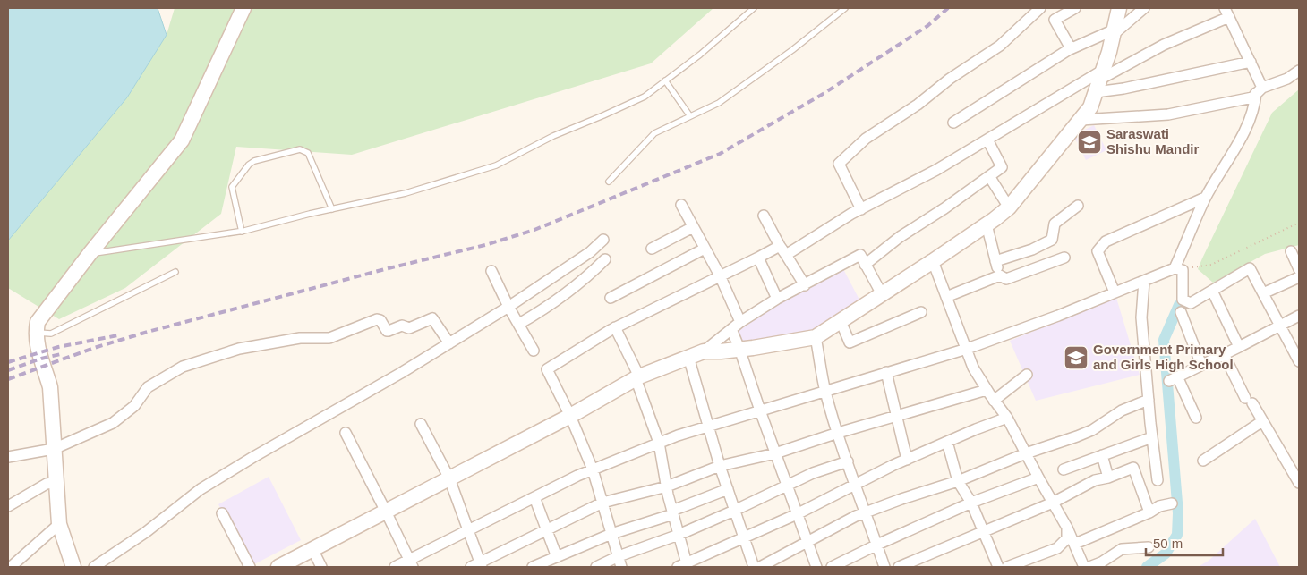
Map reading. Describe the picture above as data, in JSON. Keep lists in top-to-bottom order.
{
  "places": {
    "school or university": ["Saraswati Shishu Mandir", "Government Primary and Girls High School"]
  },
  "scale_bar": "50 m"
}
